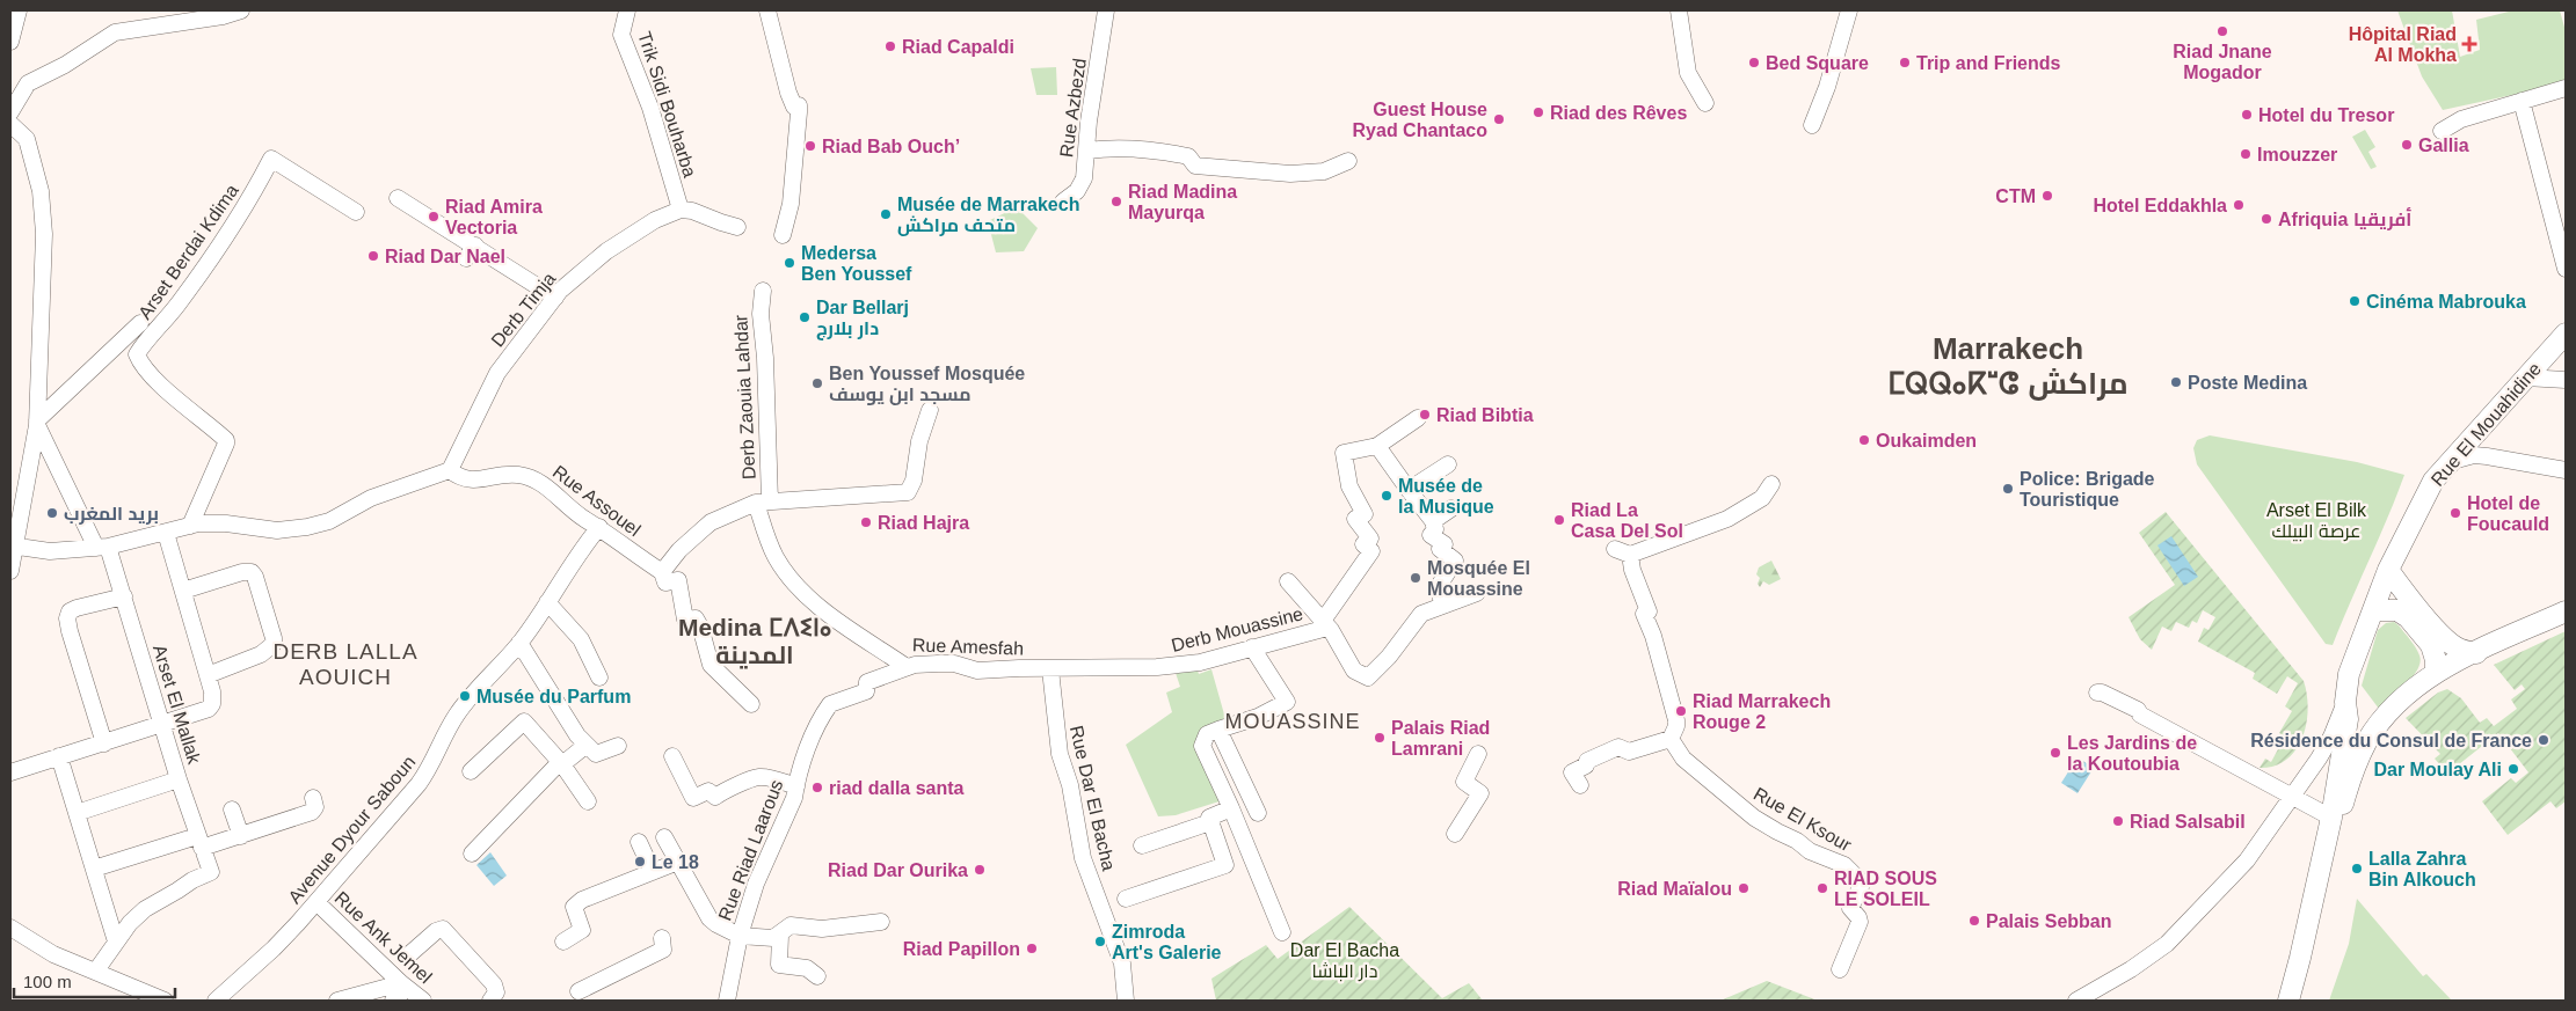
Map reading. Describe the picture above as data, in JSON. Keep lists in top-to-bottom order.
{
  "streets": {
    "main road": ["Rue El Mouahidine"],
    "street": [
      "Trik Sidi Bouharba",
      "Rue Azbezd",
      "Arset Berdai Kdima",
      "Derb Timja",
      "Derb Zaouia Lahdar",
      "Rue Assouel",
      "Derb Mouassine",
      "Rue Amesfah",
      "Arset El Mallak",
      "Rue Dar El Bacha",
      "Rue El Ksour",
      "Avenue Dyour Saboun",
      "Rue Riad Laarous",
      "Rue Ank Jemel"
    ]
  },
  "crossings": [
    ["Trik Sidi Bouharba", "Derb Timja"],
    ["Derb Timja", "Rue Assouel"],
    ["Derb Zaouia Lahdar", "Rue Amesfah"],
    ["Rue Assouel", "Avenue Dyour Saboun"],
    ["Derb Mouassine", "Rue Amesfah"],
    ["Derb Mouassine", "Rue Dar El Bacha"],
    ["Rue Amesfah", "Rue Dar El Bacha"],
    ["Rue Amesfah", "Rue Riad Laarous"],
    ["Avenue Dyour Saboun", "Rue Ank Jemel"]
  ],
  "districts": [
    "Marrakech ⵎⵕⵕⴰⴽⵯⵛ مراكش",
    "Medina ⵎⴷⵉⵏⴰ المدينة",
    "DERB LALLA AOUICH",
    "MOUASSINE"
  ],
  "parks": ["Arset El Bilk عرصة البيلك", "Dar El Bacha دار الباشا"],
  "places": {
    "other": [
      "Riad Jnane Mogador",
      "Riad Capaldi",
      "Bed Square",
      "Trip and Friends",
      "Riad des Rêves",
      "Hotel du Tresor",
      "Guest House Ryad Chantaco",
      "Gallia",
      "Riad Bab Ouch’",
      "Imouzzer",
      "CTM",
      "Riad Madina Mayurqa",
      "Hotel Eddakhla",
      "Musée de Marrakech متحف مراكش",
      "Riad Amira Vectoria",
      "Afriquia أفريقيا",
      "Riad Dar Nael",
      "Medersa Ben Youssef",
      "Cinéma Mabrouka",
      "Dar Bellarj دار بلارج",
      "Poste Medina",
      "Ben Youssef Mosquée مسجد ابن يوسف",
      "Riad Bibtia",
      "Oukaimden",
      "Police: Brigade Touristique",
      "Musée de la Musique",
      "بريد المغرب",
      "Hotel de Foucauld",
      "Riad La Casa Del Sol",
      "Riad Hajra",
      "Mosquée El Mouassine",
      "Musée du Parfum",
      "Riad Marrakech Rouge 2",
      "Palais Riad Lamrani",
      "Résidence du Consul de France",
      "Les Jardins de la Koutoubia",
      "Dar Moulay Ali",
      "riad dalla santa",
      "Riad Salsabil",
      "Le 18",
      "Lalla Zahra Bin Alkouch",
      "Riad Dar Ourika",
      "Riad Maïalou",
      "RIAD SOUS LE SOLEIL",
      "Palais Sebban",
      "Zimroda Art's Galerie",
      "Riad Papillon"
    ],
    "health": ["Hôpital Riad Al Mokha"]
  },
  "scale_bar": "100 m"
}
